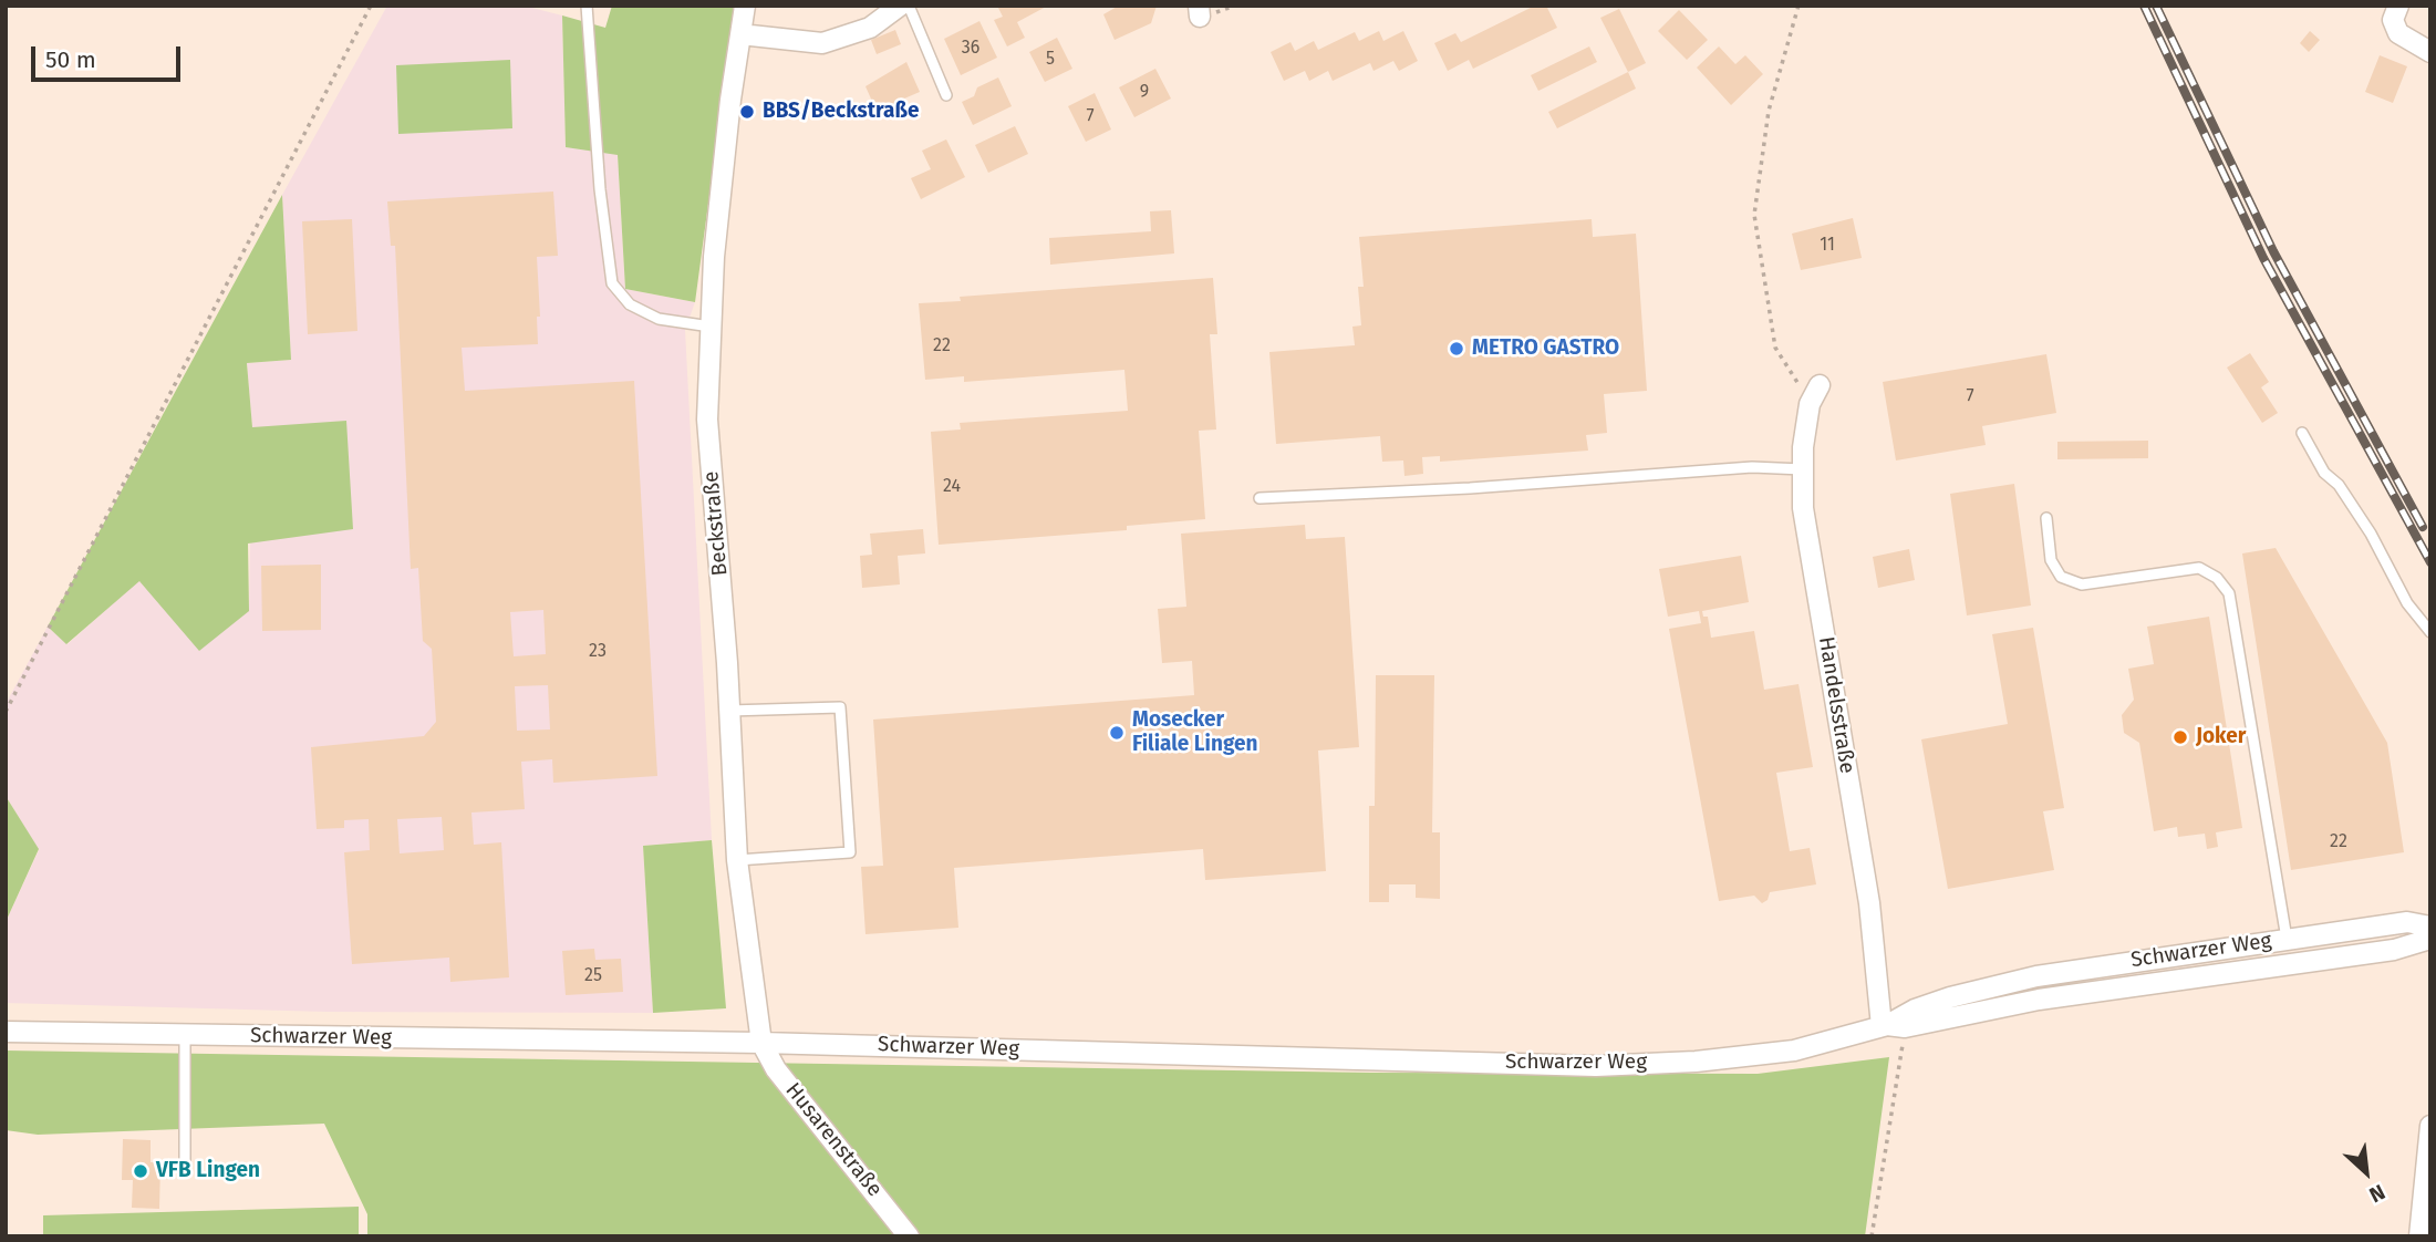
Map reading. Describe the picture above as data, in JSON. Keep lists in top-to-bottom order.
{
  "streets": {
    "street": [
      "Beckstraße",
      "Handelsstraße",
      "Schwarzer Weg",
      "Husarenstraße"
    ]
  },
  "crossings": [
    ["Beckstraße", "Schwarzer Weg"],
    ["Beckstraße", "Husarenstraße"],
    ["Handelsstraße", "Schwarzer Weg"],
    ["Schwarzer Weg", "Husarenstraße"]
  ],
  "places": [
    "BBS/Beckstraße",
    "METRO GASTRO",
    "Mosecker Filiale Lingen",
    "Joker",
    "VFB Lingen"
  ],
  "house_numbers": [
    "36",
    "5",
    "9",
    "7",
    "11",
    "22",
    "7",
    "24",
    "23",
    "22",
    "25"
  ],
  "scale_bar": "50 m",
  "north": "bottom right"
}
